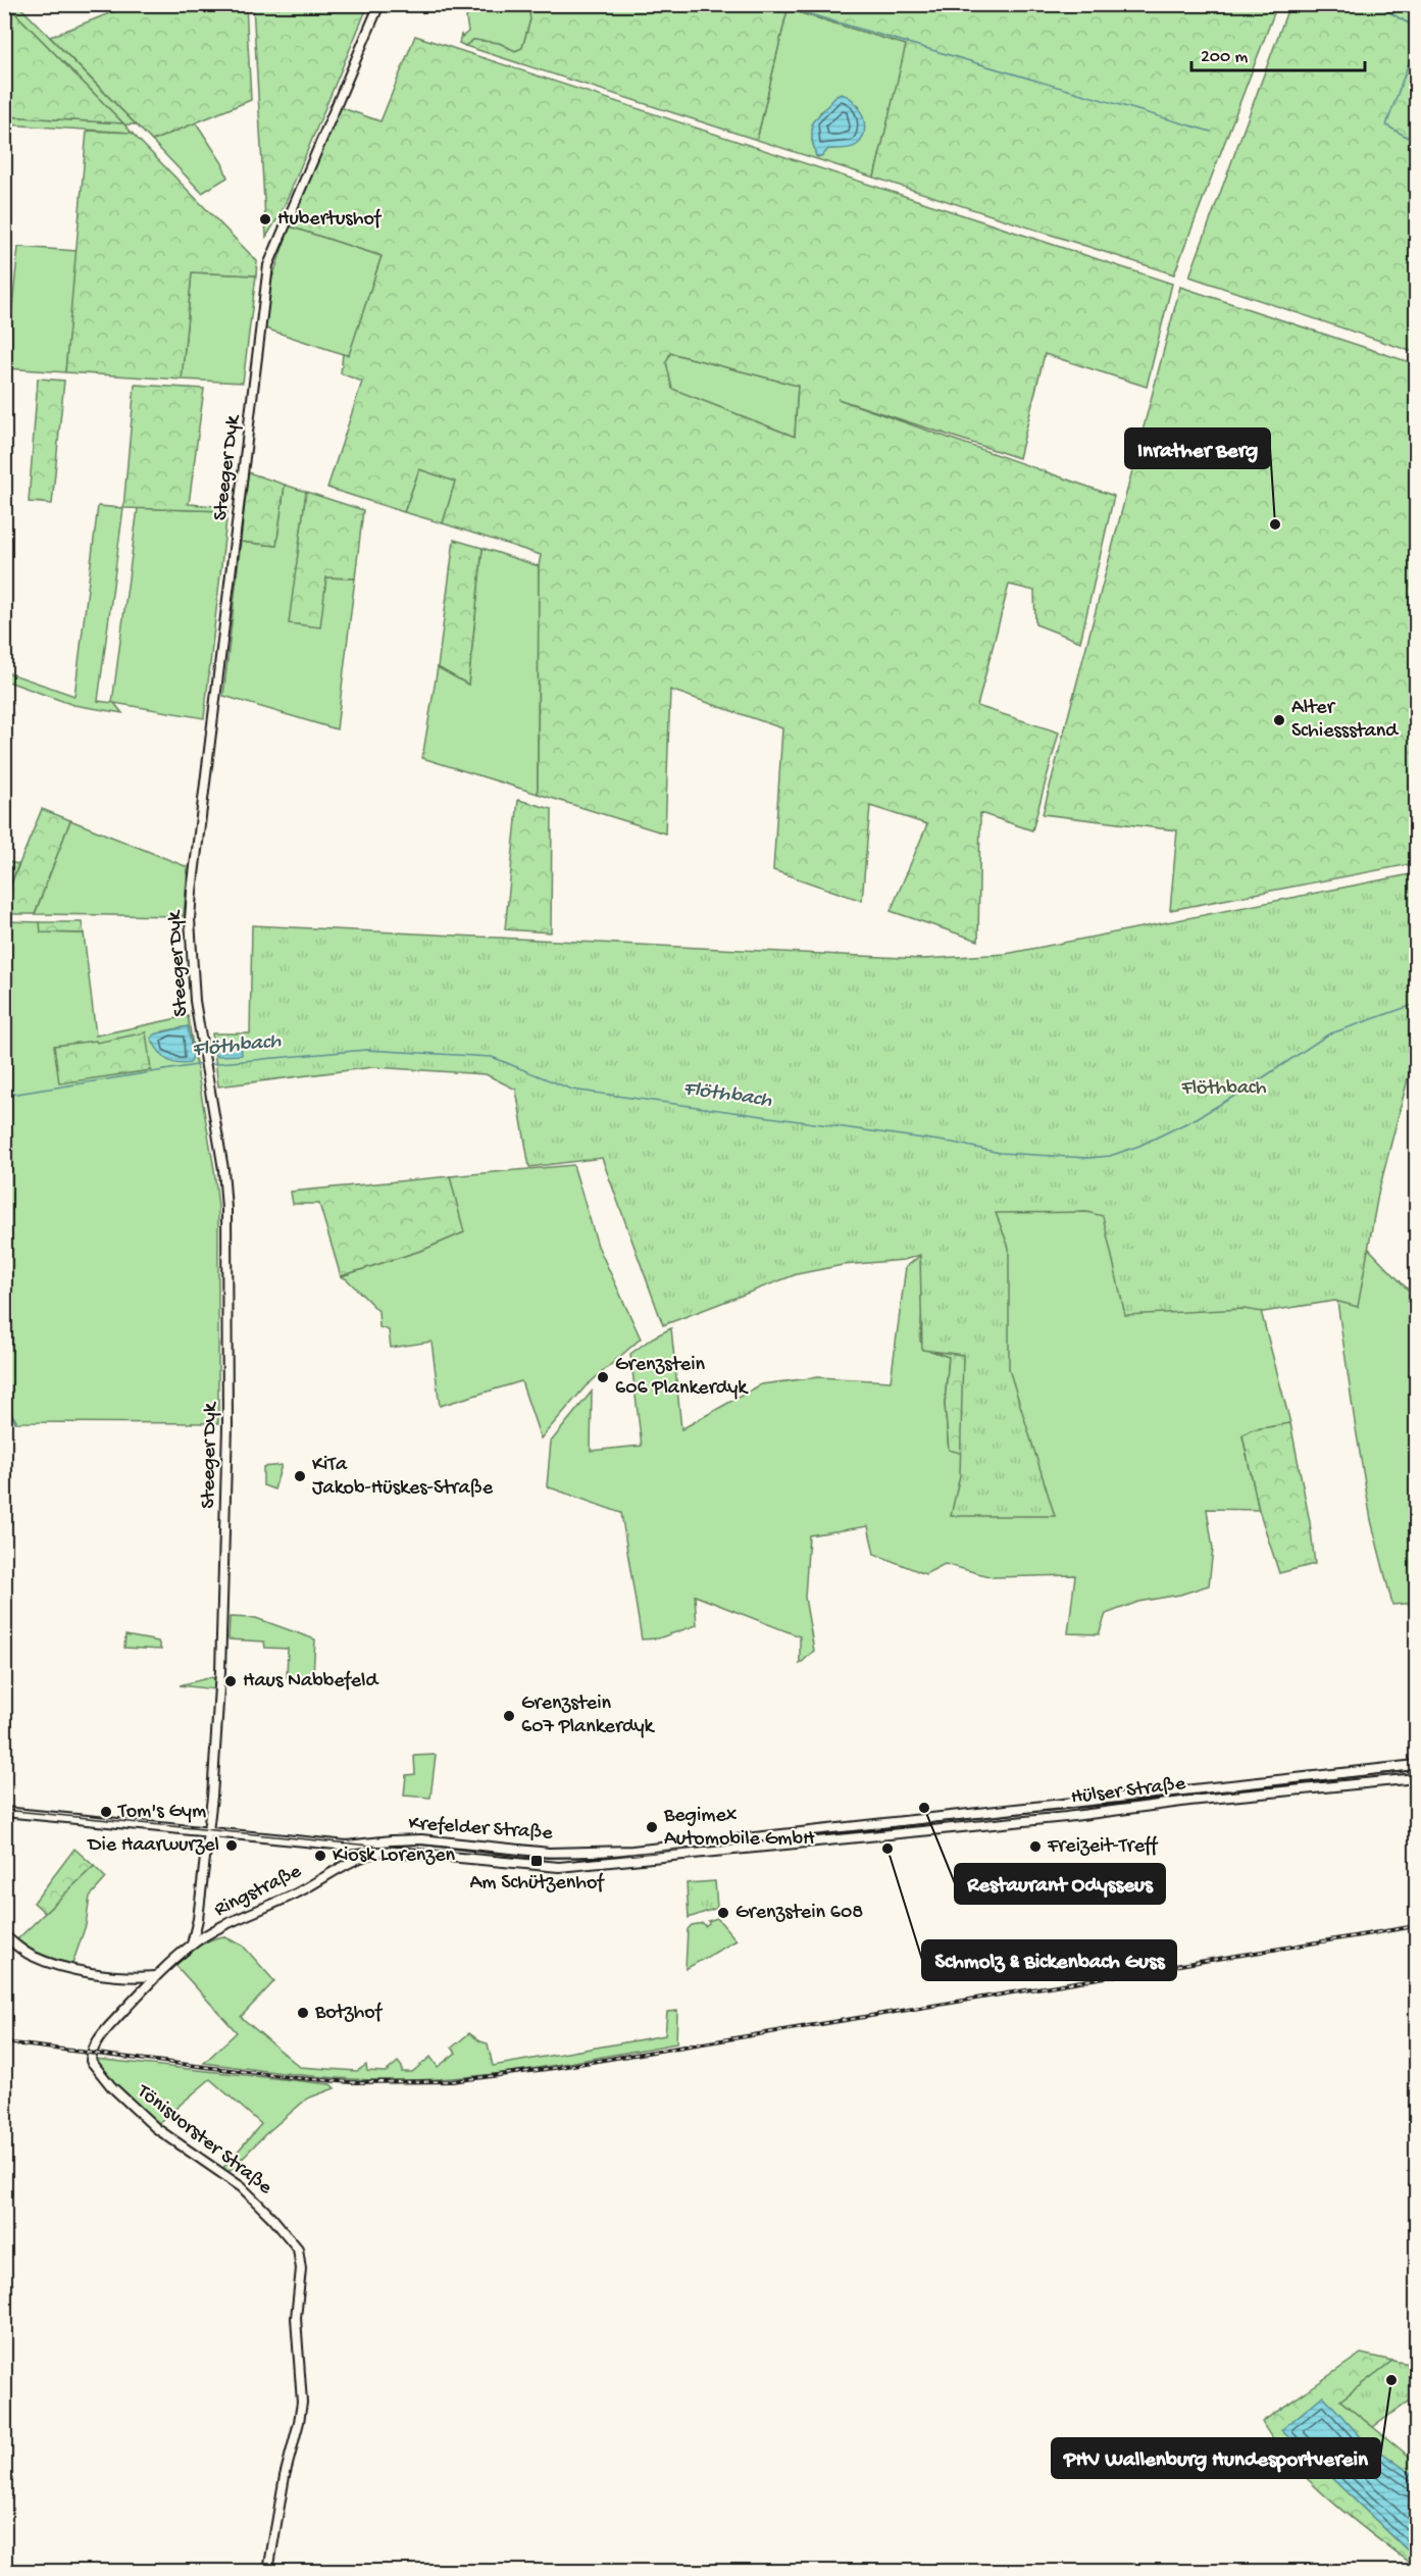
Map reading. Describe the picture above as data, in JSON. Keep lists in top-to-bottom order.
{
  "streets": {
    "street": [
      "Steeger Dyk",
      "Hülser Straße",
      "Krefelder Straße",
      "Ringstraße",
      "Tönisvorster Straße"
    ]
  },
  "crossings": [
    ["Steeger Dyk", "Krefelder Straße"],
    ["Steeger Dyk", "Ringstraße"],
    ["Hülser Straße", "Krefelder Straße"],
    ["Krefelder Straße", "Ringstraße"],
    ["Ringstraße", "Tönisvorster Straße"]
  ],
  "water": ["Flöthbach"],
  "parks": ["Flöthbach"],
  "places": {
    "other": [
      "Hubertushof",
      "Inrather Berg",
      "Alter Schiessstand",
      "Grenzstein 606 Plankerdyk",
      "KiTa Jakob-Hüskes-Straße",
      "Haus Nabbefeld",
      "Grenzstein 607 Plankerdyk",
      "Restaurant Odysseus",
      "Tom's Gym",
      "Begimex Automobile GmbH",
      "Die Haarwurzel",
      "Freizeit-Treff",
      "Schmolz & Bickenbach Guss",
      "Kiosk Lorenzen",
      "Grenzstein 608",
      "Botzhof",
      "PHV Wallenburg Hundesportverein"
    ],
    "transit": ["Am Schützenhof"]
  },
  "scale_bar": "200 m"
}
